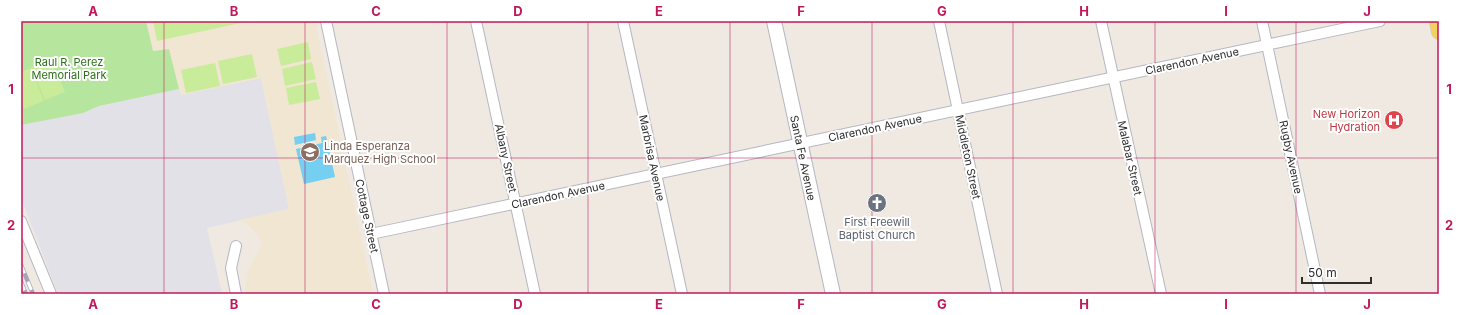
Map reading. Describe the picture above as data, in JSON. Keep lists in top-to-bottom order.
{
  "streets": {
    "main road": ["Santa Fe Avenue"],
    "street": [
      "Clarendon Avenue",
      "Middleton Street",
      "Rugby Avenue",
      "Albany Street",
      "Marbrisa Avenue",
      "Malabar Street",
      "Cottage Street"
    ]
  },
  "crossings": [
    ["Clarendon Avenue", "Middleton Street"],
    ["Clarendon Avenue", "Rugby Avenue"],
    ["Clarendon Avenue", "Albany Street"],
    ["Clarendon Avenue", "Marbrisa Avenue"],
    ["Clarendon Avenue", "Santa Fe Avenue"],
    ["Clarendon Avenue", "Malabar Street"],
    ["Clarendon Avenue", "Cottage Street"]
  ],
  "parks": ["Raul R. Perez Memorial Park"],
  "places": {
    "hospital": ["New Horizon Hydration"],
    "school or university": ["Linda Esperanza Marquez High School"],
    "church": ["First Freewill Baptist Church"]
  },
  "scale_bar": "50 m",
  "grid": {
    "columns": [
      "A",
      "B",
      "C",
      "D",
      "E",
      "F",
      "G",
      "H",
      "I",
      "J"
    ],
    "rows": ["1", "2"]
  }
}
